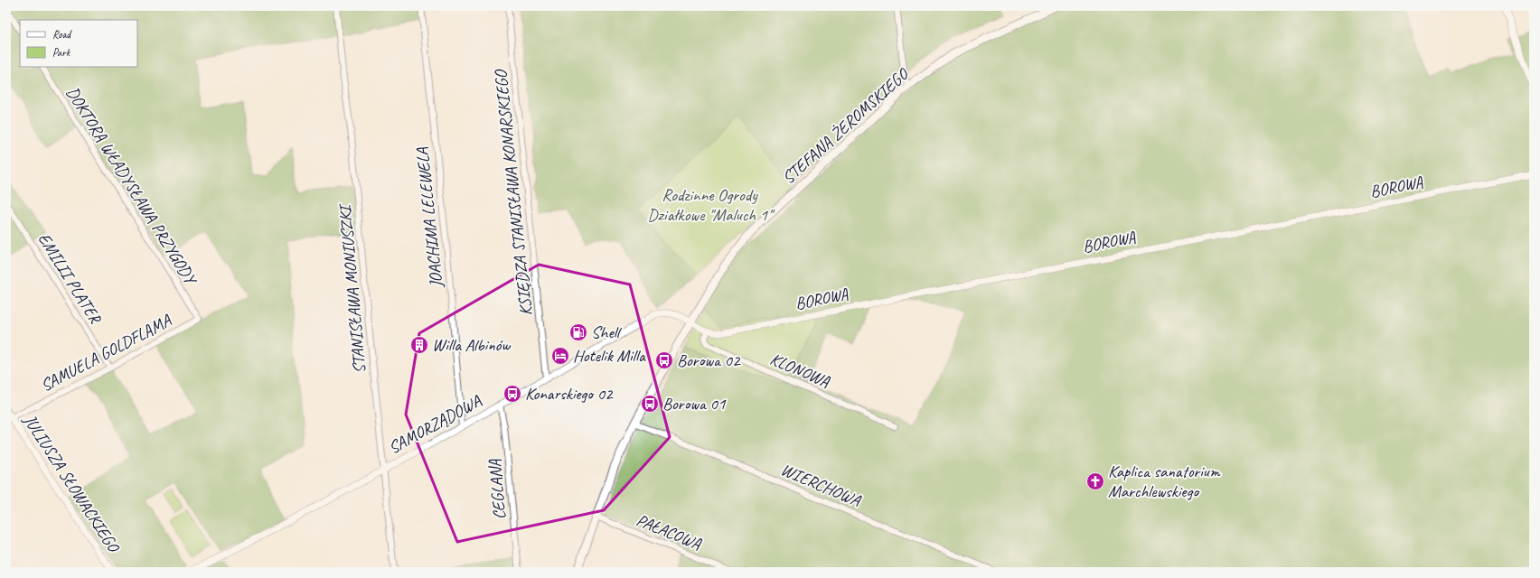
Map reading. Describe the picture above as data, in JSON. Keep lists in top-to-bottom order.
{
  "streets": {
    "main road": ["STEFANA ŻEROMSKIEGO"],
    "street": [
      "DOKTORA WŁADYSŁAWA PRZYGODY",
      "BOROWA",
      "KSIĘDZA STANISŁAWA KONARSKIEGO",
      "JOACHIMA LELEWELA",
      "EMILII PLATER",
      "STANISŁAWA MONIUSZKI",
      "SAMUELA GOLDFLAMA",
      "KLONOWA",
      "SAMORZĄDOWA",
      "JULIUSZA SŁOWACKIEGO",
      "WIERCHOWA",
      "CEGLANA",
      "PAŁACOWA"
    ]
  },
  "crossings": [
    ["STEFANA ŻEROMSKIEGO", "BOROWA"],
    ["STEFANA ŻEROMSKIEGO", "SAMORZĄDOWA"],
    ["STEFANA ŻEROMSKIEGO", "WIERCHOWA"],
    ["STEFANA ŻEROMSKIEGO", "PAŁACOWA"],
    ["DOKTORA WŁADYSŁAWA PRZYGODY", "SAMUELA GOLDFLAMA"],
    ["BOROWA", "KLONOWA"],
    ["BOROWA", "SAMORZĄDOWA"],
    ["KSIĘDZA STANISŁAWA KONARSKIEGO", "SAMORZĄDOWA"],
    ["JOACHIMA LELEWELA", "SAMORZĄDOWA"],
    ["EMILII PLATER", "SAMUELA GOLDFLAMA"],
    ["STANISŁAWA MONIUSZKI", "SAMORZĄDOWA"],
    ["SAMUELA GOLDFLAMA", "JULIUSZA SŁOWACKIEGO"],
    ["SAMORZĄDOWA", "CEGLANA"]
  ],
  "parks": ["Rodzinne Ogrody Działkowe \"Maluch 1\""],
  "places": {
    "fuel station": ["Shell"],
    "building": ["Willa Albinów"],
    "hotel": ["Hotelik Milla"],
    "bus stop": ["Borowa 02", "Konarskiego 02", "Borowa 01"],
    "church": ["Kaplica sanatorium Marchlewskiego"]
  },
  "legend": ["Road", "Park"]
}
